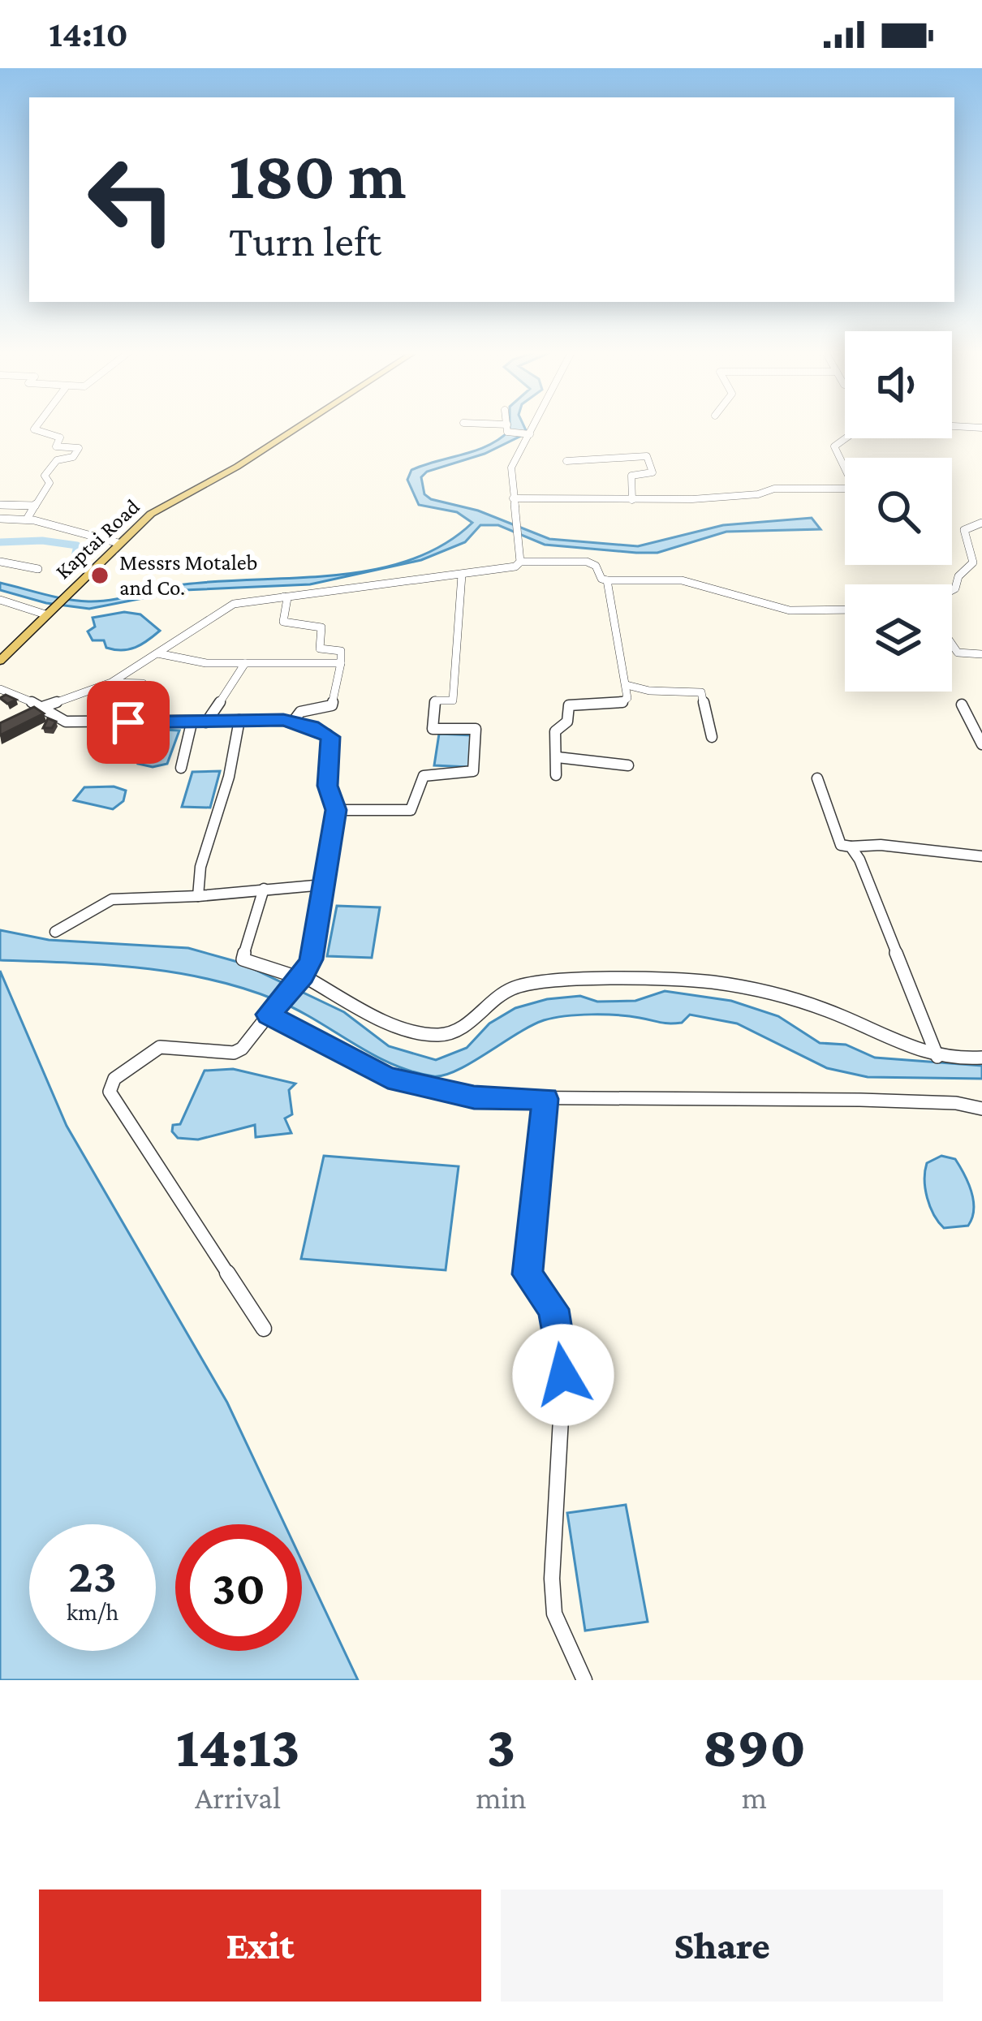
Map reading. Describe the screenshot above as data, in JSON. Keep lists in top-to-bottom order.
{
  "streets": {
    "main road": ["Kaptai Road"]
  },
  "places": ["Messrs Motaleb and Co."],
  "page": {
    "status": "14:10",
    "turn": ["180 m", "Turn left"],
    "speed": "23 km/h",
    "limit": "30",
    "eta": [
      "14:13",
      "Arrival",
      "3",
      "min",
      "890",
      "m"
    ],
    "buttons": ["Exit", "Share"]
  }
}
